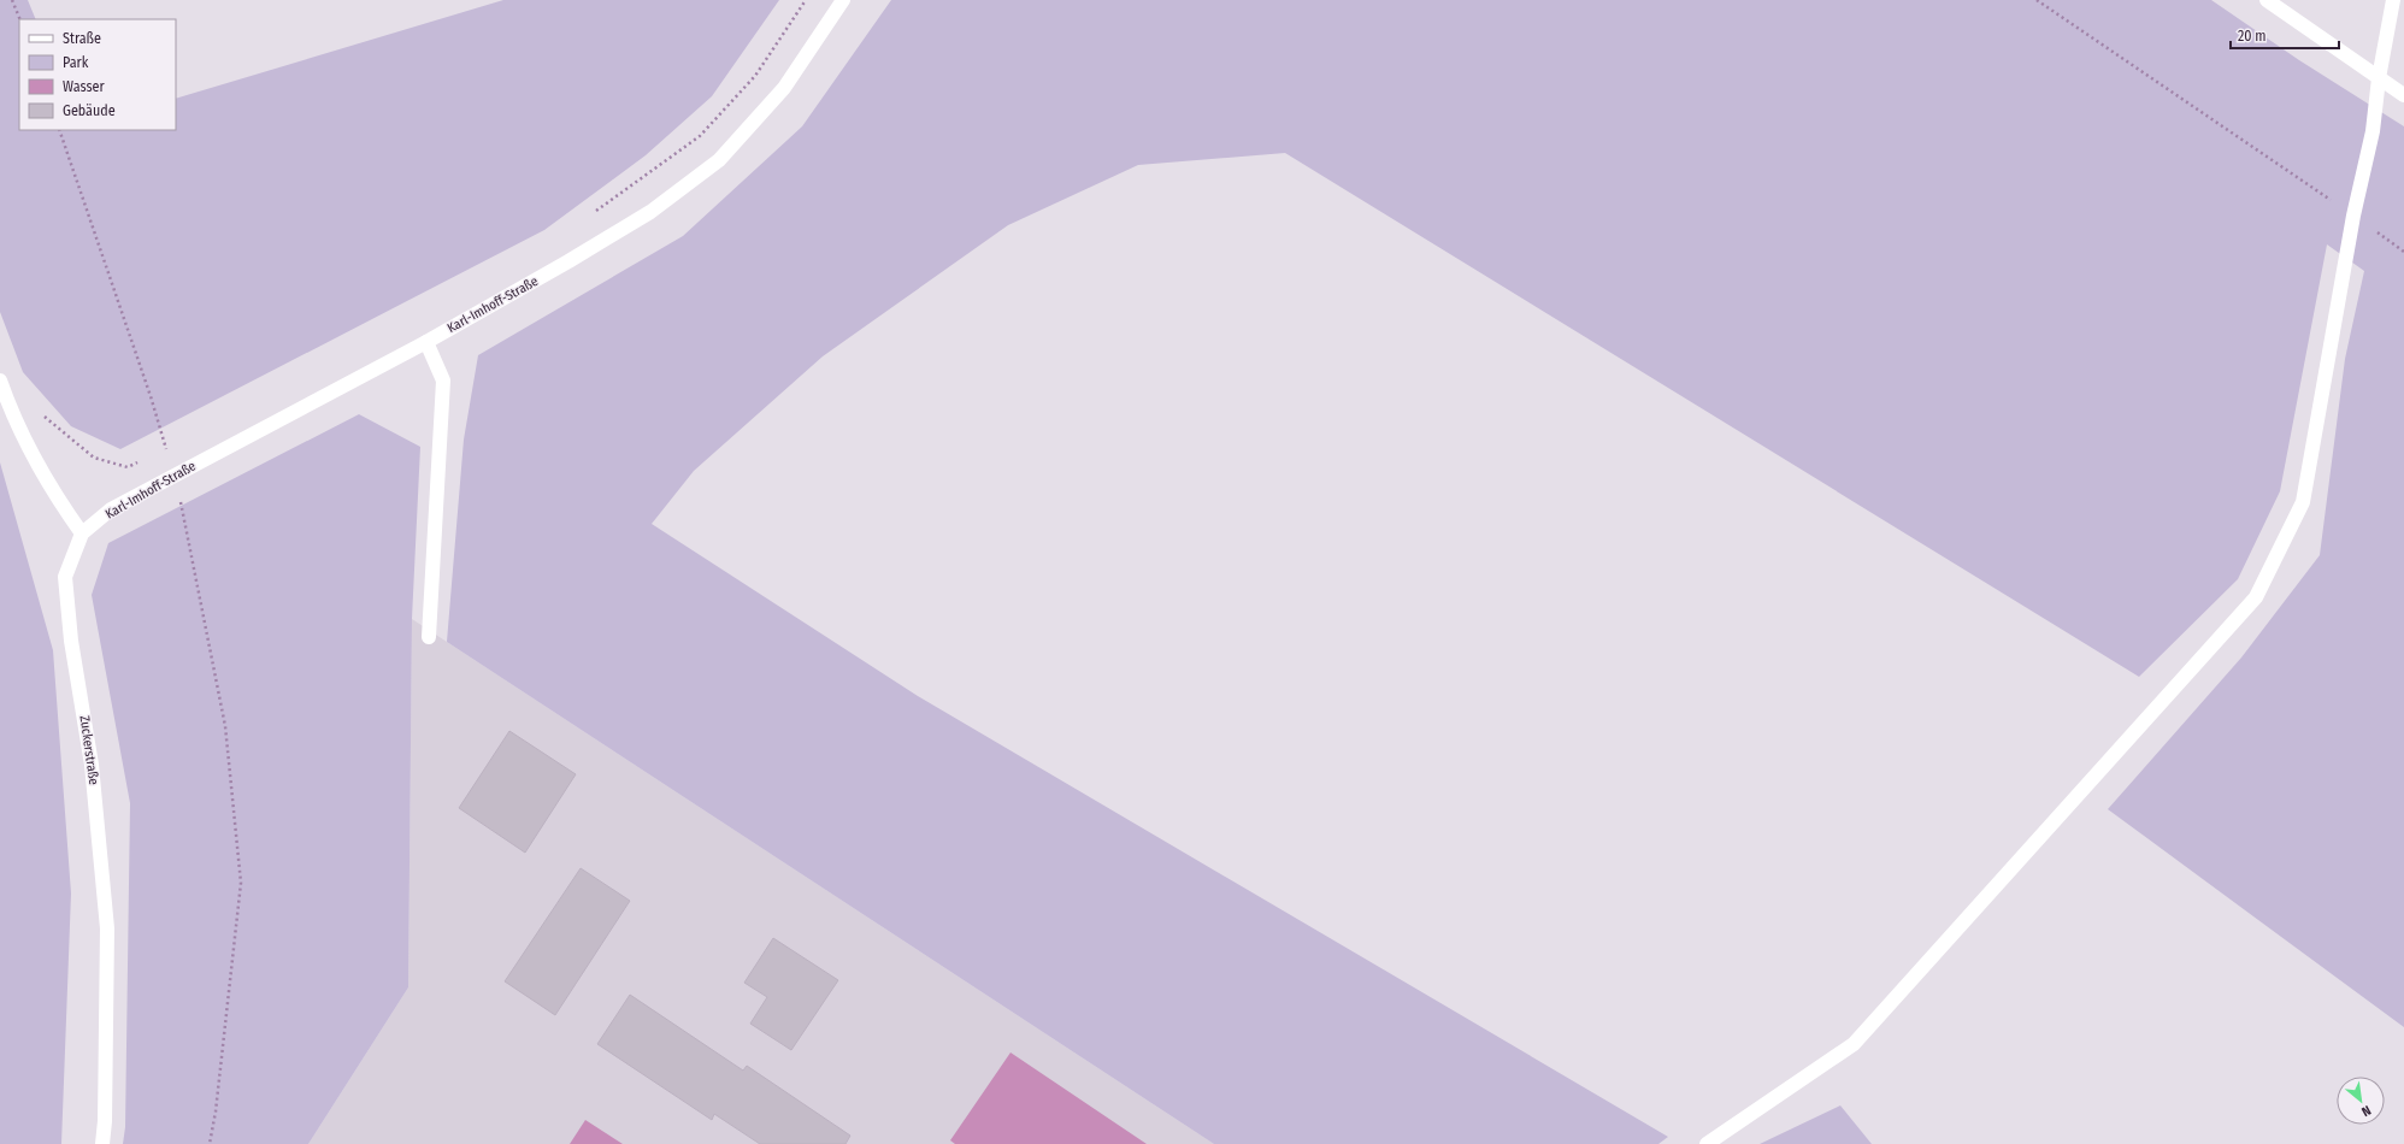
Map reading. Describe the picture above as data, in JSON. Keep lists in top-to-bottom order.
{
  "streets": {
    "street": ["Karl-Imhoff-Straße", "Zuckerstraße"]
  },
  "crossings": [
    ["Karl-Imhoff-Straße", "Zuckerstraße"]
  ],
  "legend": [
    "Straße",
    "Park",
    "Wasser",
    "Gebäude"
  ],
  "scale_bar": "20 m",
  "north": "bottom right"
}
